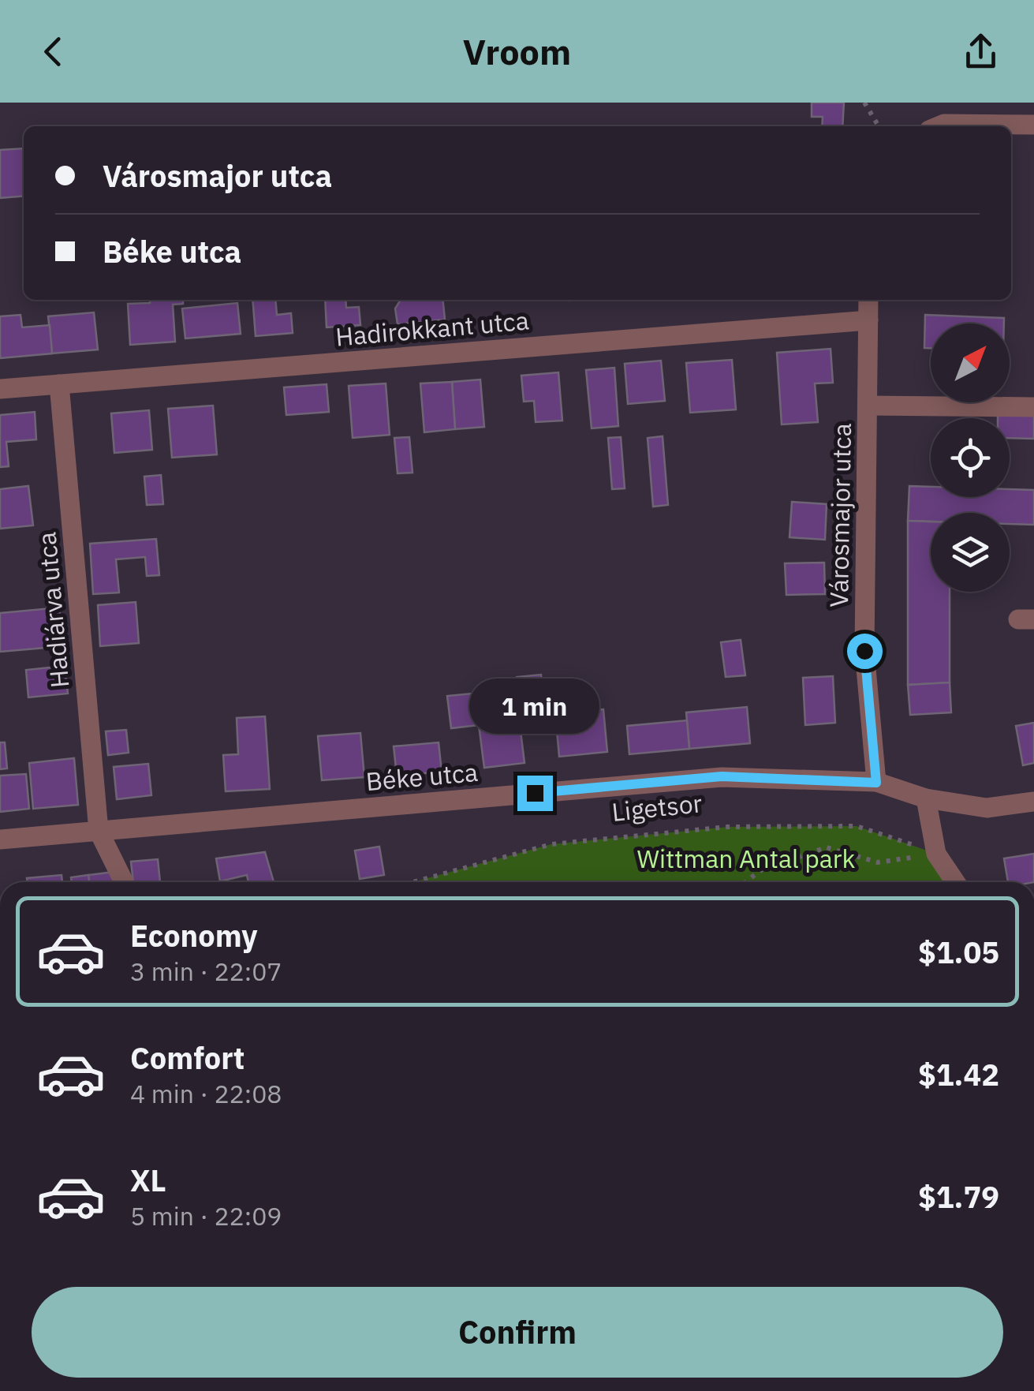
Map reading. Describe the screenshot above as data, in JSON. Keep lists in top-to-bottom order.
{
  "streets": {
    "street": [
      "Hadirokkant utca",
      "Városmajor utca",
      "Hadiárva utca",
      "Béke utca"
    ],
    "path": ["Ligetsor"]
  },
  "crossings": [
    ["Hadirokkant utca", "Városmajor utca"],
    ["Hadirokkant utca", "Hadiárva utca"],
    ["Városmajor utca", "Béke utca"],
    ["Hadiárva utca", "Béke utca"]
  ],
  "parks": ["Wittman Antal park"],
  "north": "top right",
  "page": {
    "header": "Vroom",
    "banner": ["Városmajor utca", "Béke utca"],
    "bubble": "1 min",
    "list": [
      {
        "name": "Economy",
        "note": "3 min · 22:07",
        "value": "$1.05"
      },
      {
        "name": "Comfort",
        "note": "4 min · 22:08",
        "value": "$1.42"
      },
      {
        "name": "XL",
        "note": "5 min · 22:09",
        "value": "$1.79"
      }
    ],
    "buttons": "Confirm"
  }
}
